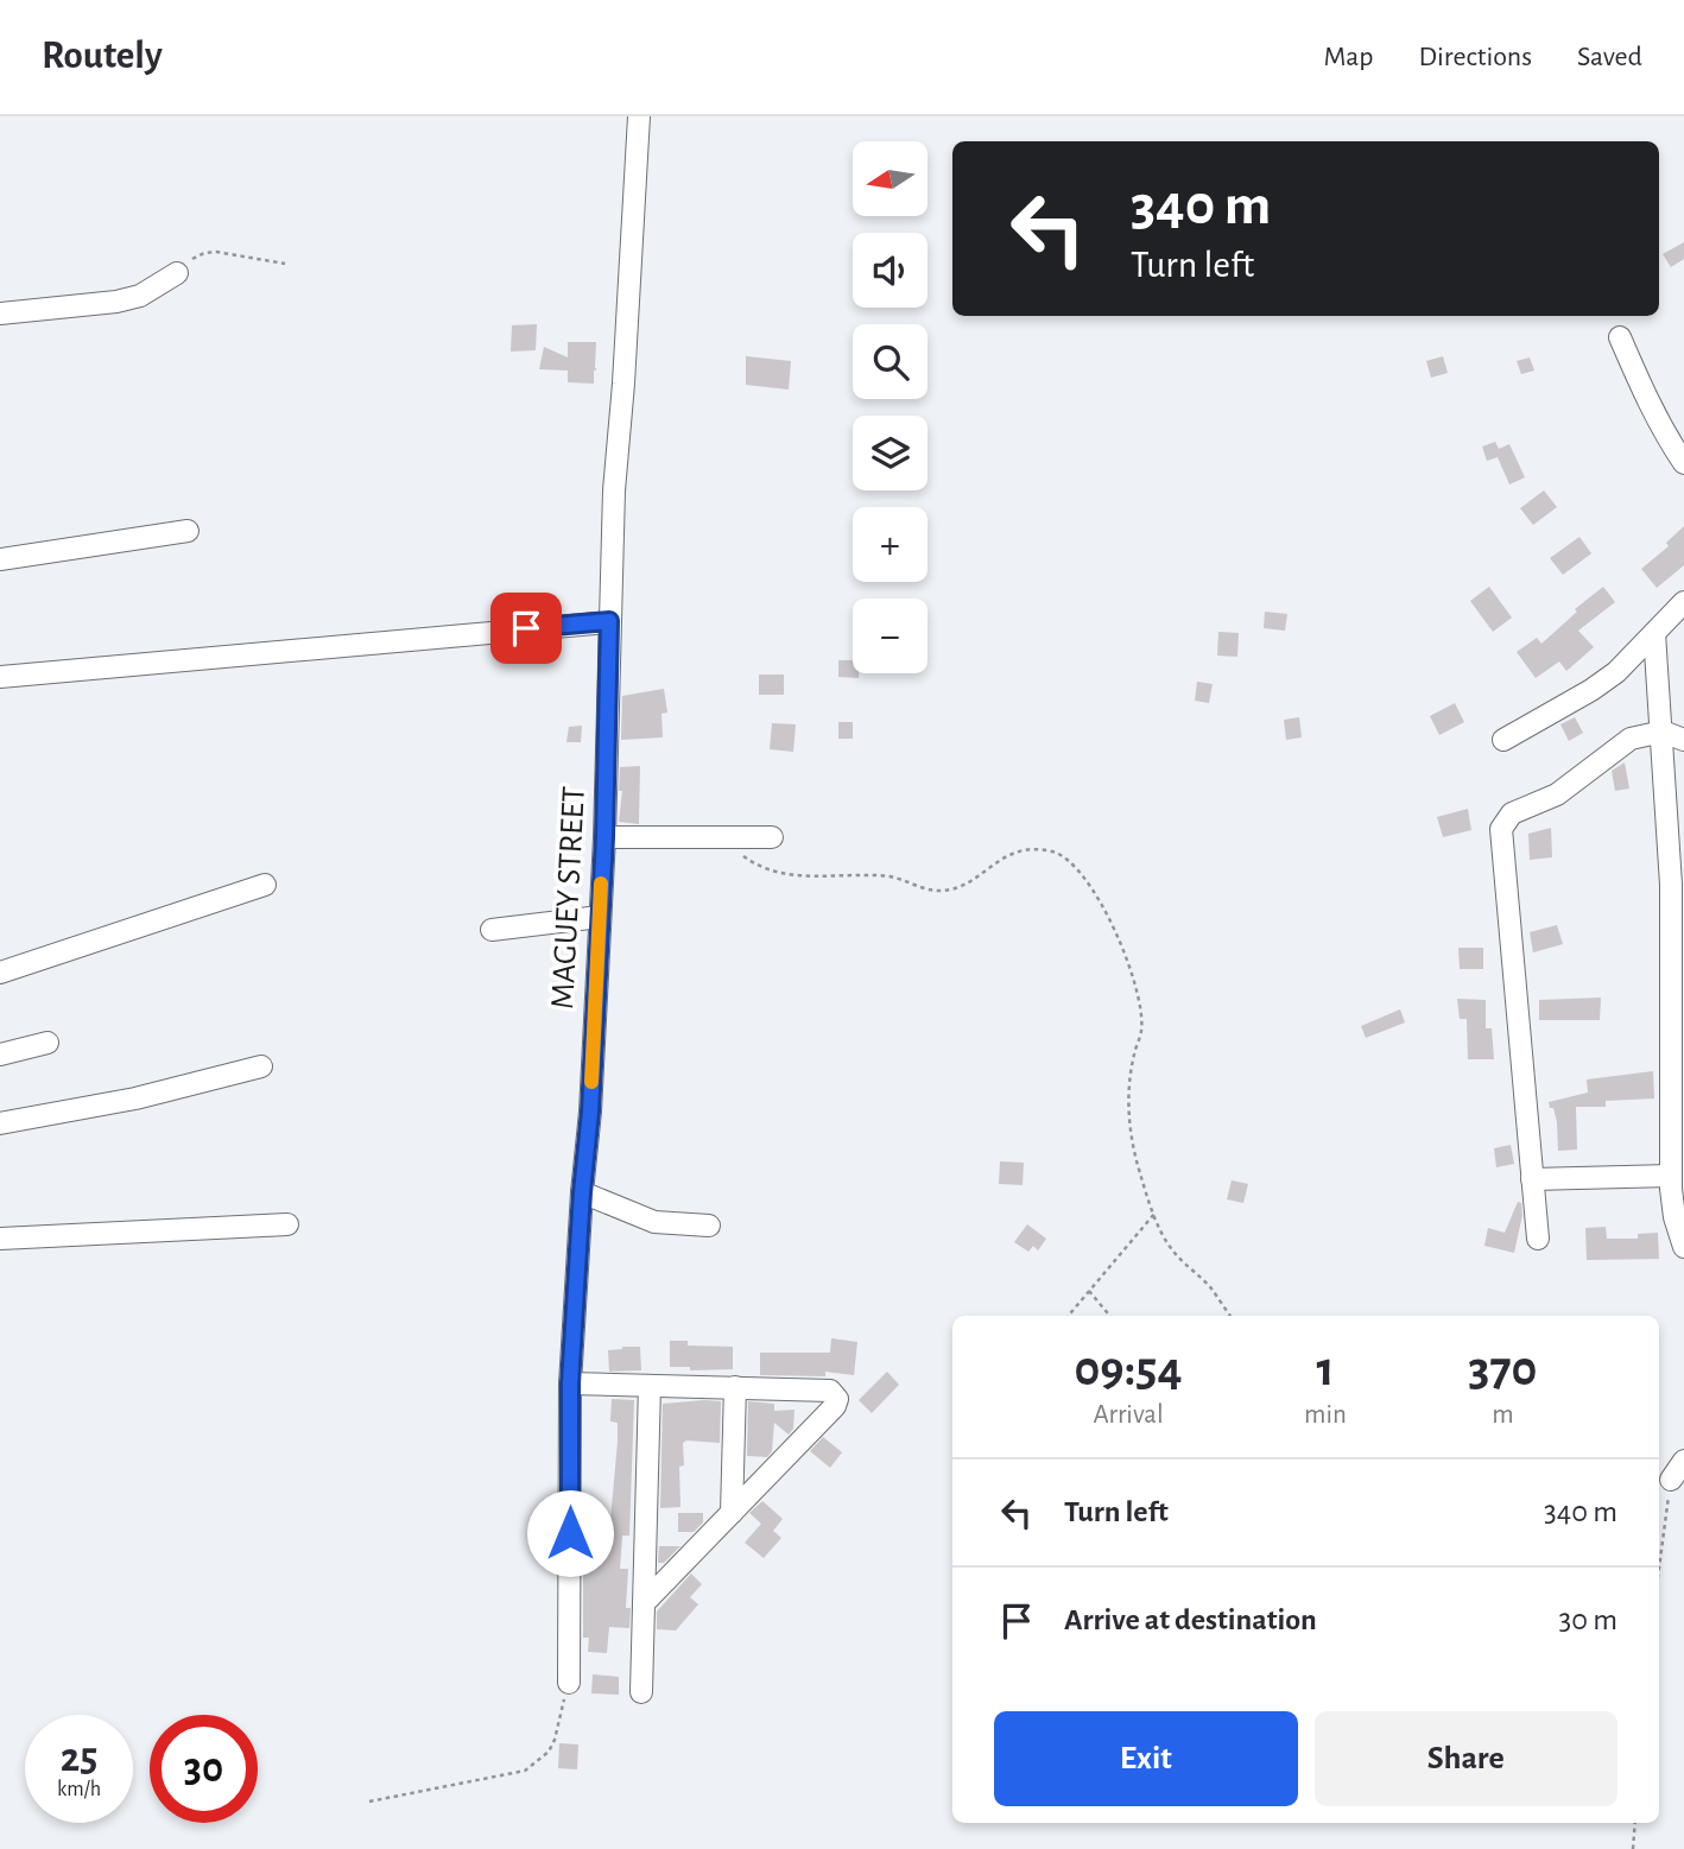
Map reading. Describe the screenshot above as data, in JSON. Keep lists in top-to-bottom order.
{
  "streets": {
    "street": ["MAGUEY STREET"]
  },
  "north": "left",
  "page": {
    "header": "Routely",
    "nav": ["Map", "Directions", "Saved"],
    "map_buttons": ["+", "−"],
    "turn": ["340 m", "Turn left"],
    "eta": [
      "09:54",
      "Arrival",
      "1",
      "min",
      "370",
      "m"
    ],
    "list": [
      {
        "name": "Turn left",
        "value": "340 m"
      },
      {
        "name": "Arrive at destination",
        "value": "30 m"
      }
    ],
    "buttons": ["Exit", "Share"],
    "speed": "25 km/h",
    "limit": "30"
  }
}
